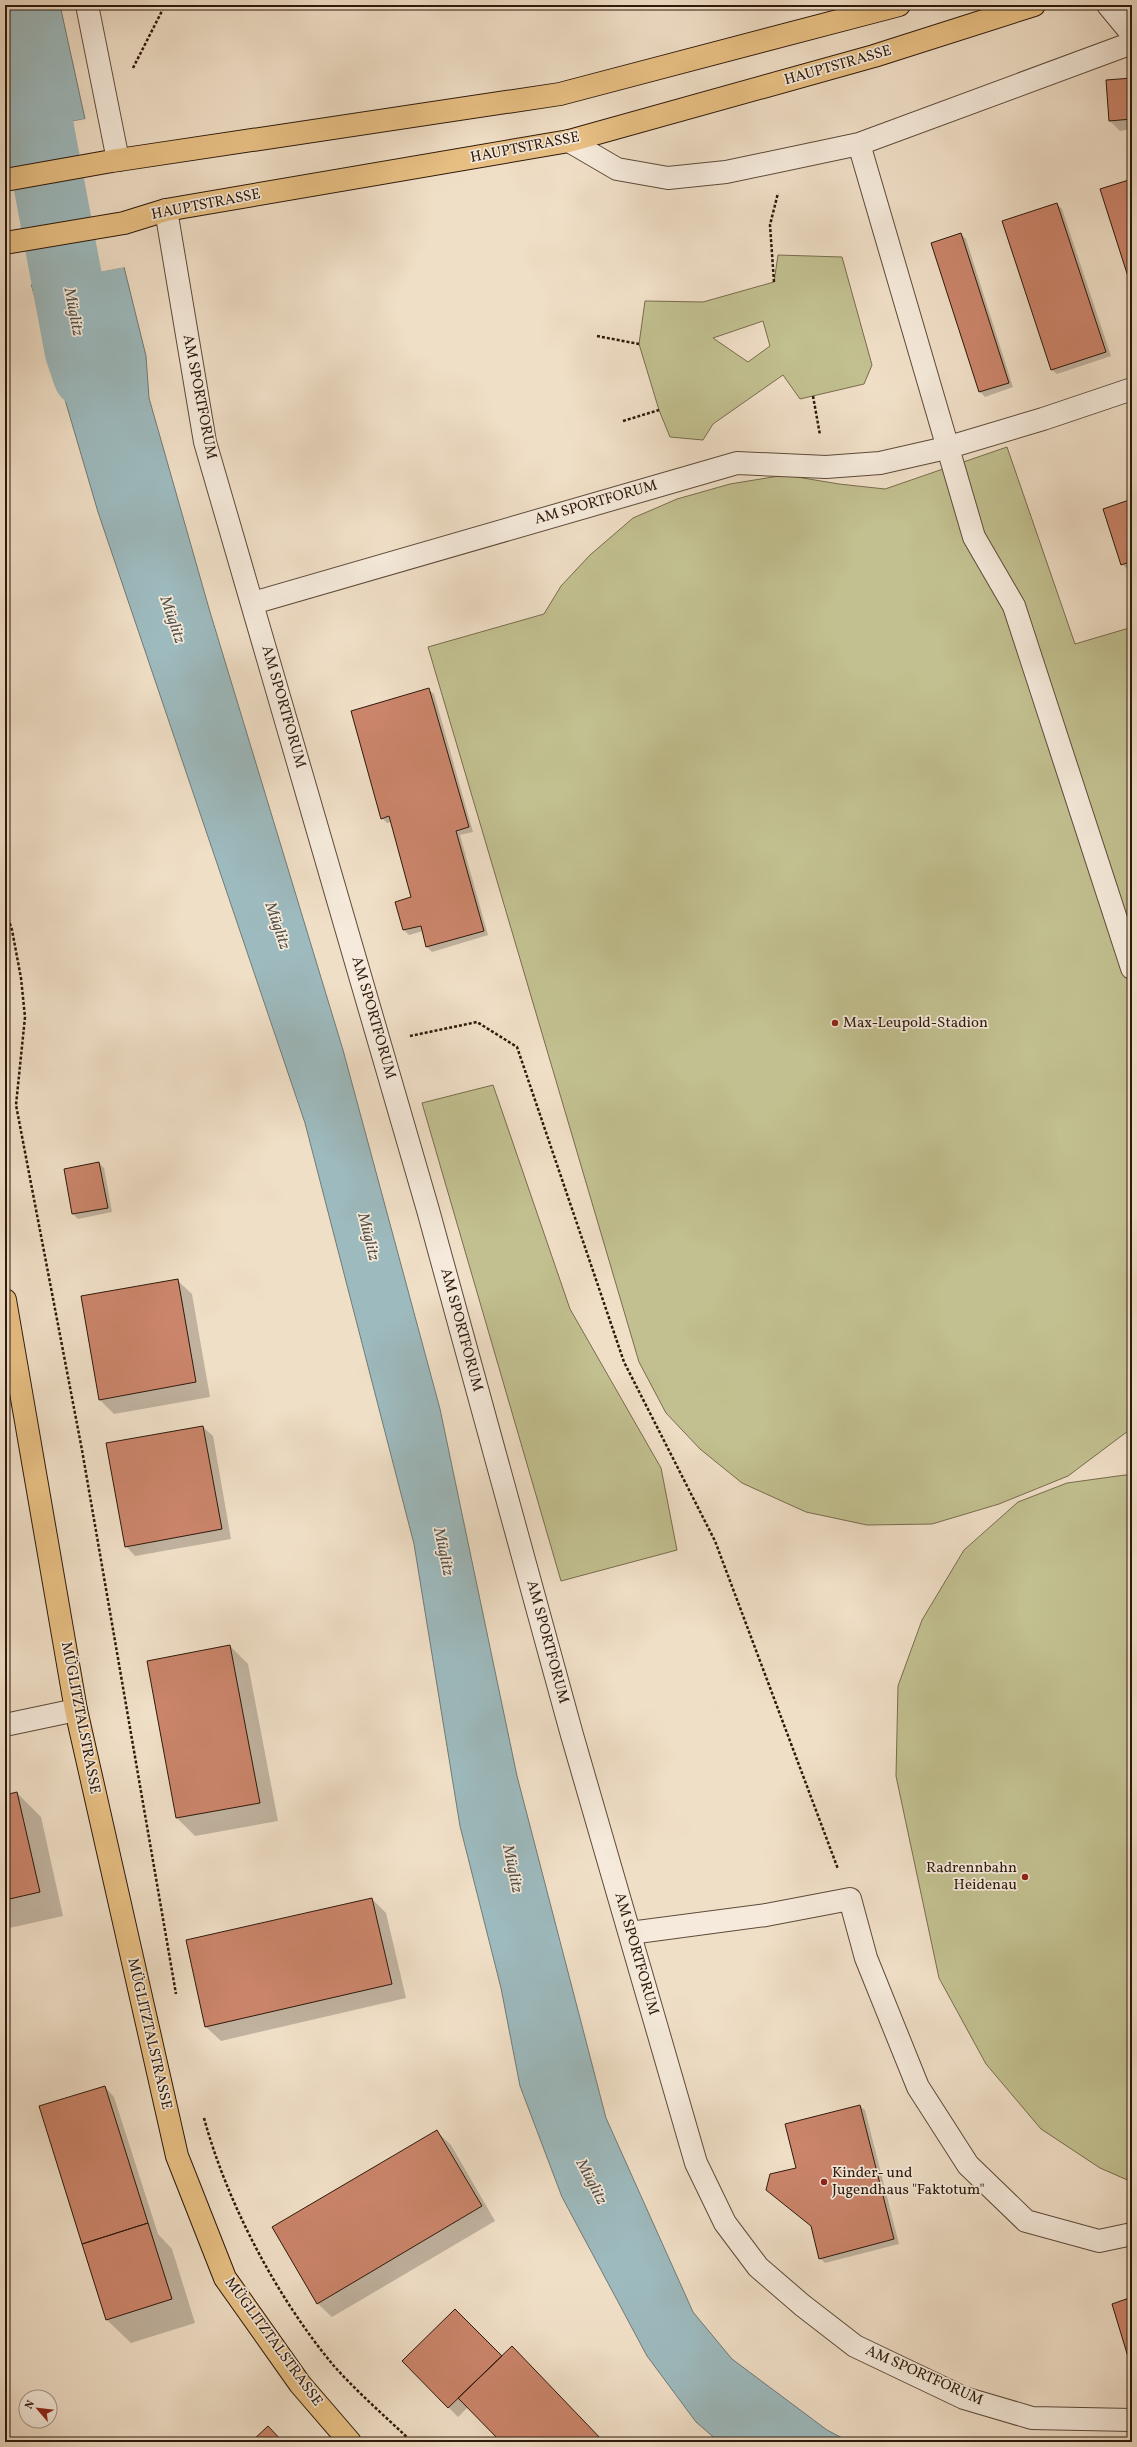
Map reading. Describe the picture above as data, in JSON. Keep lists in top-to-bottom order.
{
  "streets": {
    "main road": ["HAUPTSTRASSE", "MÜGLITZTALSTRASSE"],
    "street": ["AM SPORTFORUM"]
  },
  "crossings": [
    ["HAUPTSTRASSE", "AM SPORTFORUM"]
  ],
  "water": ["Müglitz"],
  "places": ["Max-Leupold-Stadion", "Radrennbahn Heidenau", "Kinder- und Jugendhaus \"Faktotum\""],
  "north": "top left"
}
